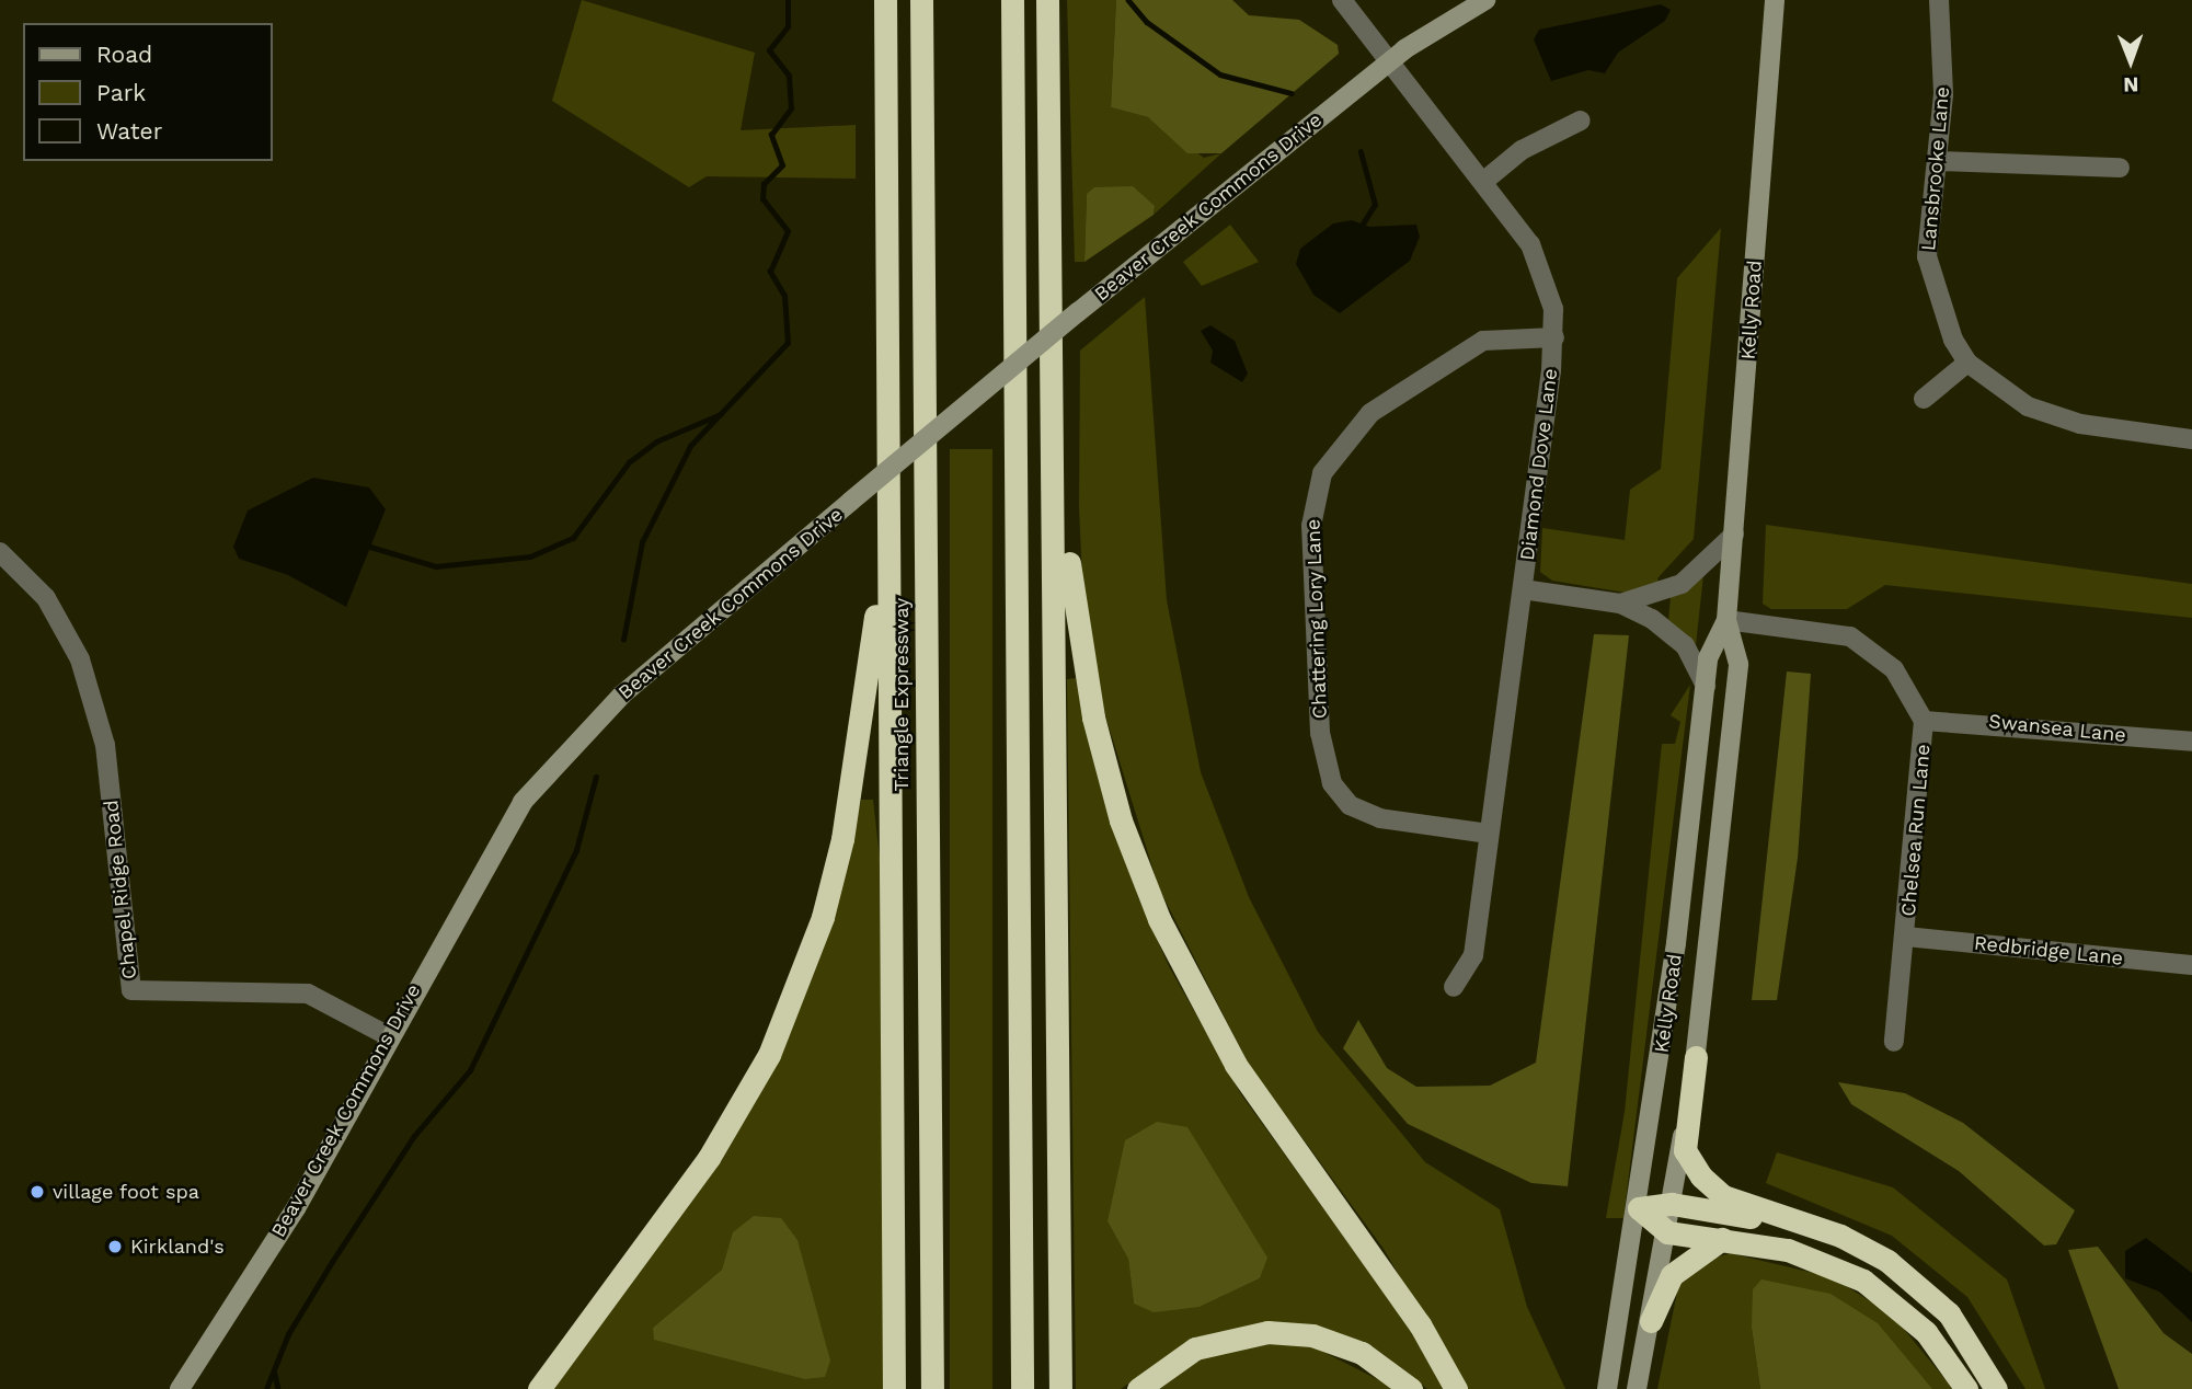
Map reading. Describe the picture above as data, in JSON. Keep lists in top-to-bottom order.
{
  "streets": {
    "highway": ["Triangle Expressway"],
    "main road": ["Beaver Creek Commons Drive", "Kelly Road"],
    "street": [
      "Lansbrooke Lane",
      "Diamond Dove Lane",
      "Chattering Lory Lane",
      "Swansea Lane",
      "Chelsea Run Lane",
      "Chapel Ridge Road",
      "Redbridge Lane"
    ]
  },
  "crossings": [
    ["Beaver Creek Commons Drive", "Diamond Dove Lane"],
    ["Beaver Creek Commons Drive", "Chapel Ridge Road"],
    ["Kelly Road", "Chelsea Run Lane"],
    ["Diamond Dove Lane", "Chattering Lory Lane"],
    ["Swansea Lane", "Chelsea Run Lane"],
    ["Chelsea Run Lane", "Redbridge Lane"]
  ],
  "places": ["village foot spa", "Kirkland's"],
  "legend": ["Road", "Park", "Water"],
  "north": "bottom"
}
